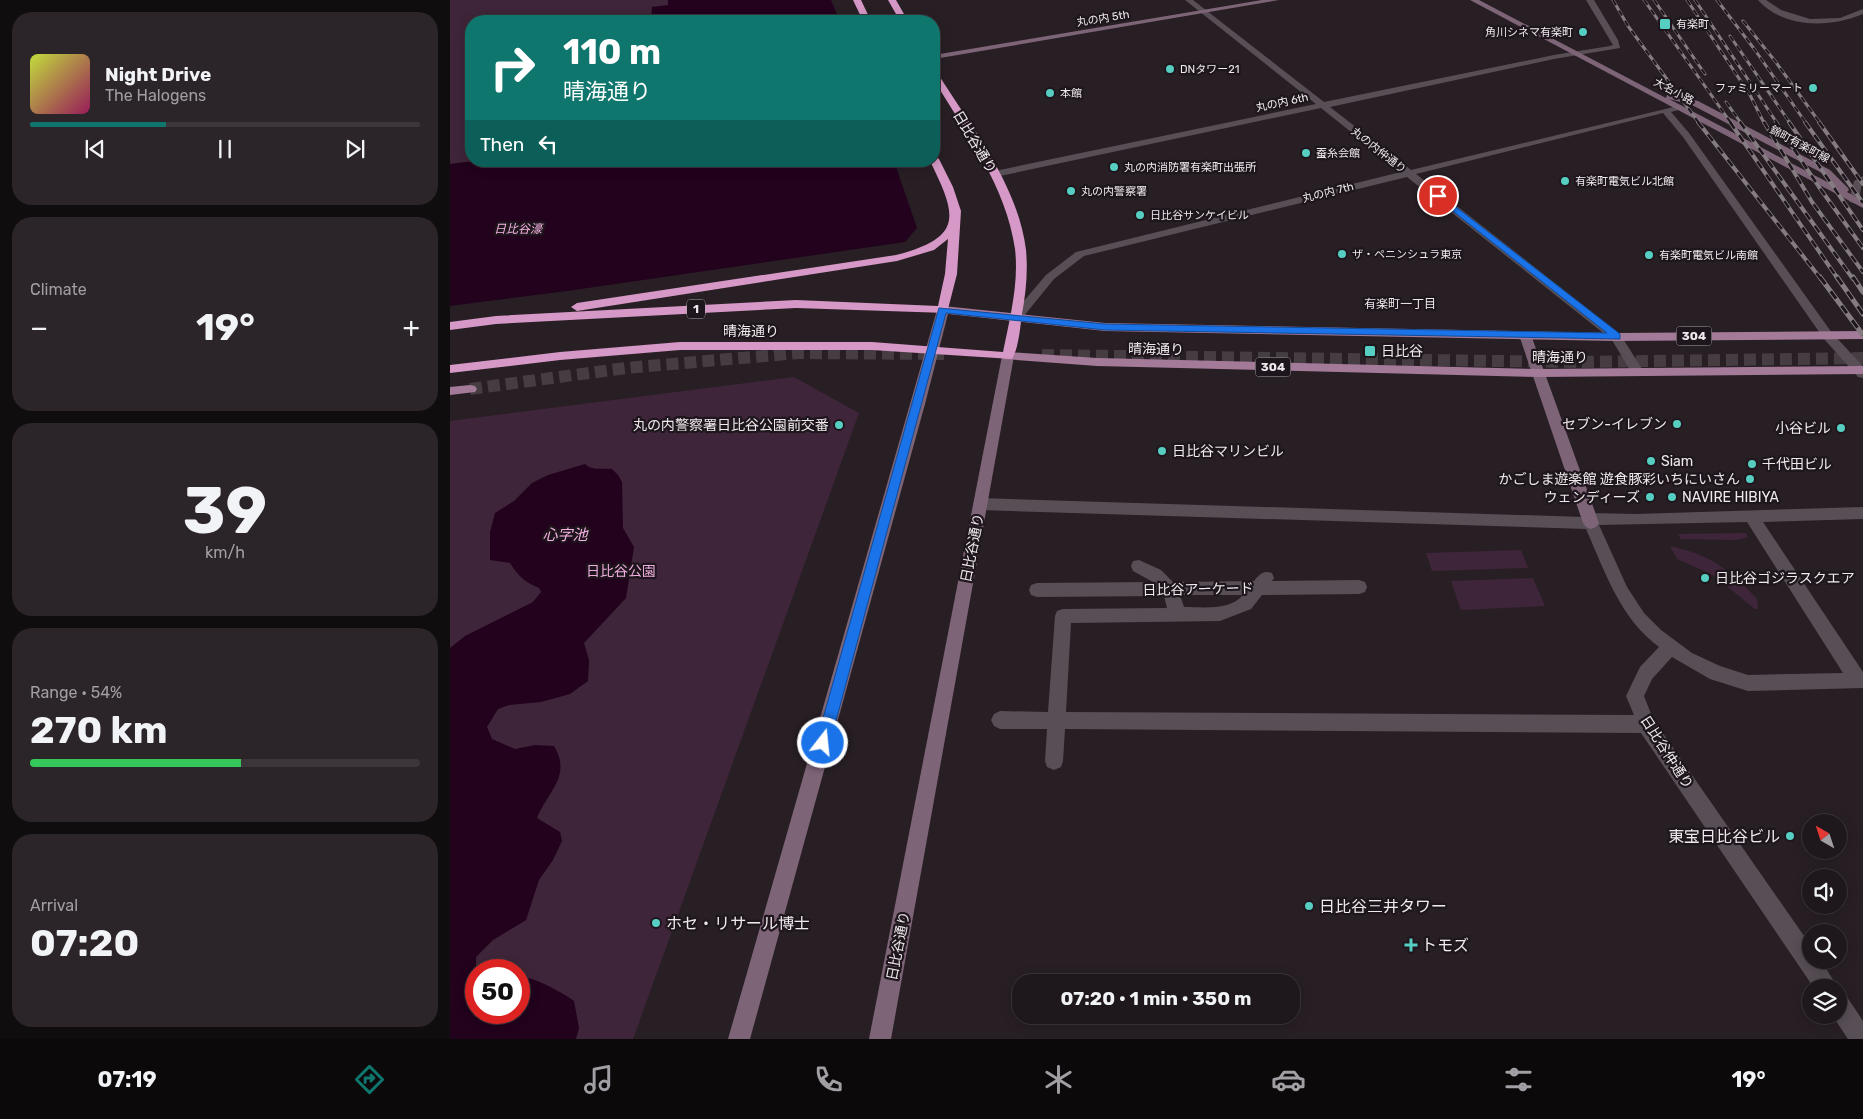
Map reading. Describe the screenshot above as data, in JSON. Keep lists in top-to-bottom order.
{
  "streets": {
    "highway": ["日比谷通り", "1", "晴海通り"],
    "main road": [
      "丸の内 5th",
      "大名小路",
      "錦町有楽町線",
      "304"
    ],
    "street": [
      "丸の内 6th",
      "丸の内仲通り",
      "丸の内 7th",
      "日比谷アーケード",
      "日比谷仲通り"
    ]
  },
  "crossings": [
    ["丸の内 5th", "丸の内仲通り"],
    ["大名小路", "丸の内 6th"],
    ["大名小路", "錦町有楽町線"],
    ["大名小路", "丸の内 7th"],
    ["丸の内 6th", "日比谷通り"],
    ["丸の内 6th", "丸の内仲通り"],
    ["日比谷通り", "丸の内 7th"],
    ["日比谷通り", "晴海通り"],
    ["丸の内仲通り", "丸の内 7th"],
    ["丸の内仲通り", "晴海通り"],
    ["丸の内 7th", "晴海通り"],
    ["1", "晴海通り"]
  ],
  "districts": ["有楽町一丁目"],
  "water": ["日比谷濠", "心字池"],
  "parks": ["日比谷公園"],
  "places": {
    "transit": ["有楽町", "日比谷"],
    "other": [
      "角川シネマ有楽町",
      "DNタワー21",
      "ファミリーマート",
      "本館",
      "蚕糸会館",
      "丸の内消防署有楽町出張所",
      "有楽町電気ビル北館",
      "丸の内警察署",
      "日比谷サンケイビル",
      "ザ・ペニンシュラ東京",
      "有楽町電気ビル南館",
      "セブン-イレブン",
      "丸の内警察署日比谷公園前交番",
      "小谷ビル",
      "日比谷マリンビル",
      "Siam",
      "千代田ビル",
      "かごしま遊楽館 遊食豚彩いちにいさん",
      "ウェンディーズ",
      "NAVIRE HIBIYA",
      "日比谷ゴジラスクエア",
      "東宝日比谷ビル",
      "日比谷三井タワー",
      "ホセ・リサール博士"
    ],
    "health": ["トモズ"]
  },
  "north": "top left",
  "page": {
    "turn": ["110 m", "晴海通り"],
    "song": ["Night Drive", "The Halogens"],
    "then": "Then",
    "tile": [
      "Climate",
      ["39", "km/h"],
      ["Range · 54%", "270 km"],
      ["Arrival", "07:20"]
    ],
    "heat": ["−", "19°", "+"],
    "limit": "50",
    "trip": "07:20 · 1 min · 350 m",
    "tabs": ["07:19", "19°"]
  }
}
